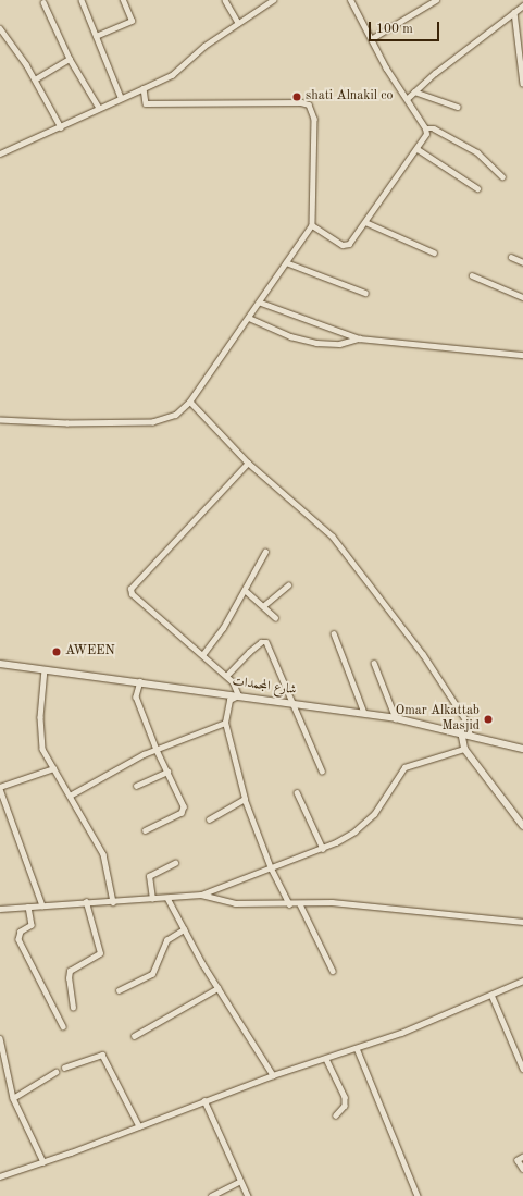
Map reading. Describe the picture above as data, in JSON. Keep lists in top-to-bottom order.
{
  "streets": {
    "main road": ["شارع المجمدات"]
  },
  "places": ["shati Alnakil co", "AWEEN", "Omar Alkattab Masjid"],
  "scale_bar": "100 m"
}
